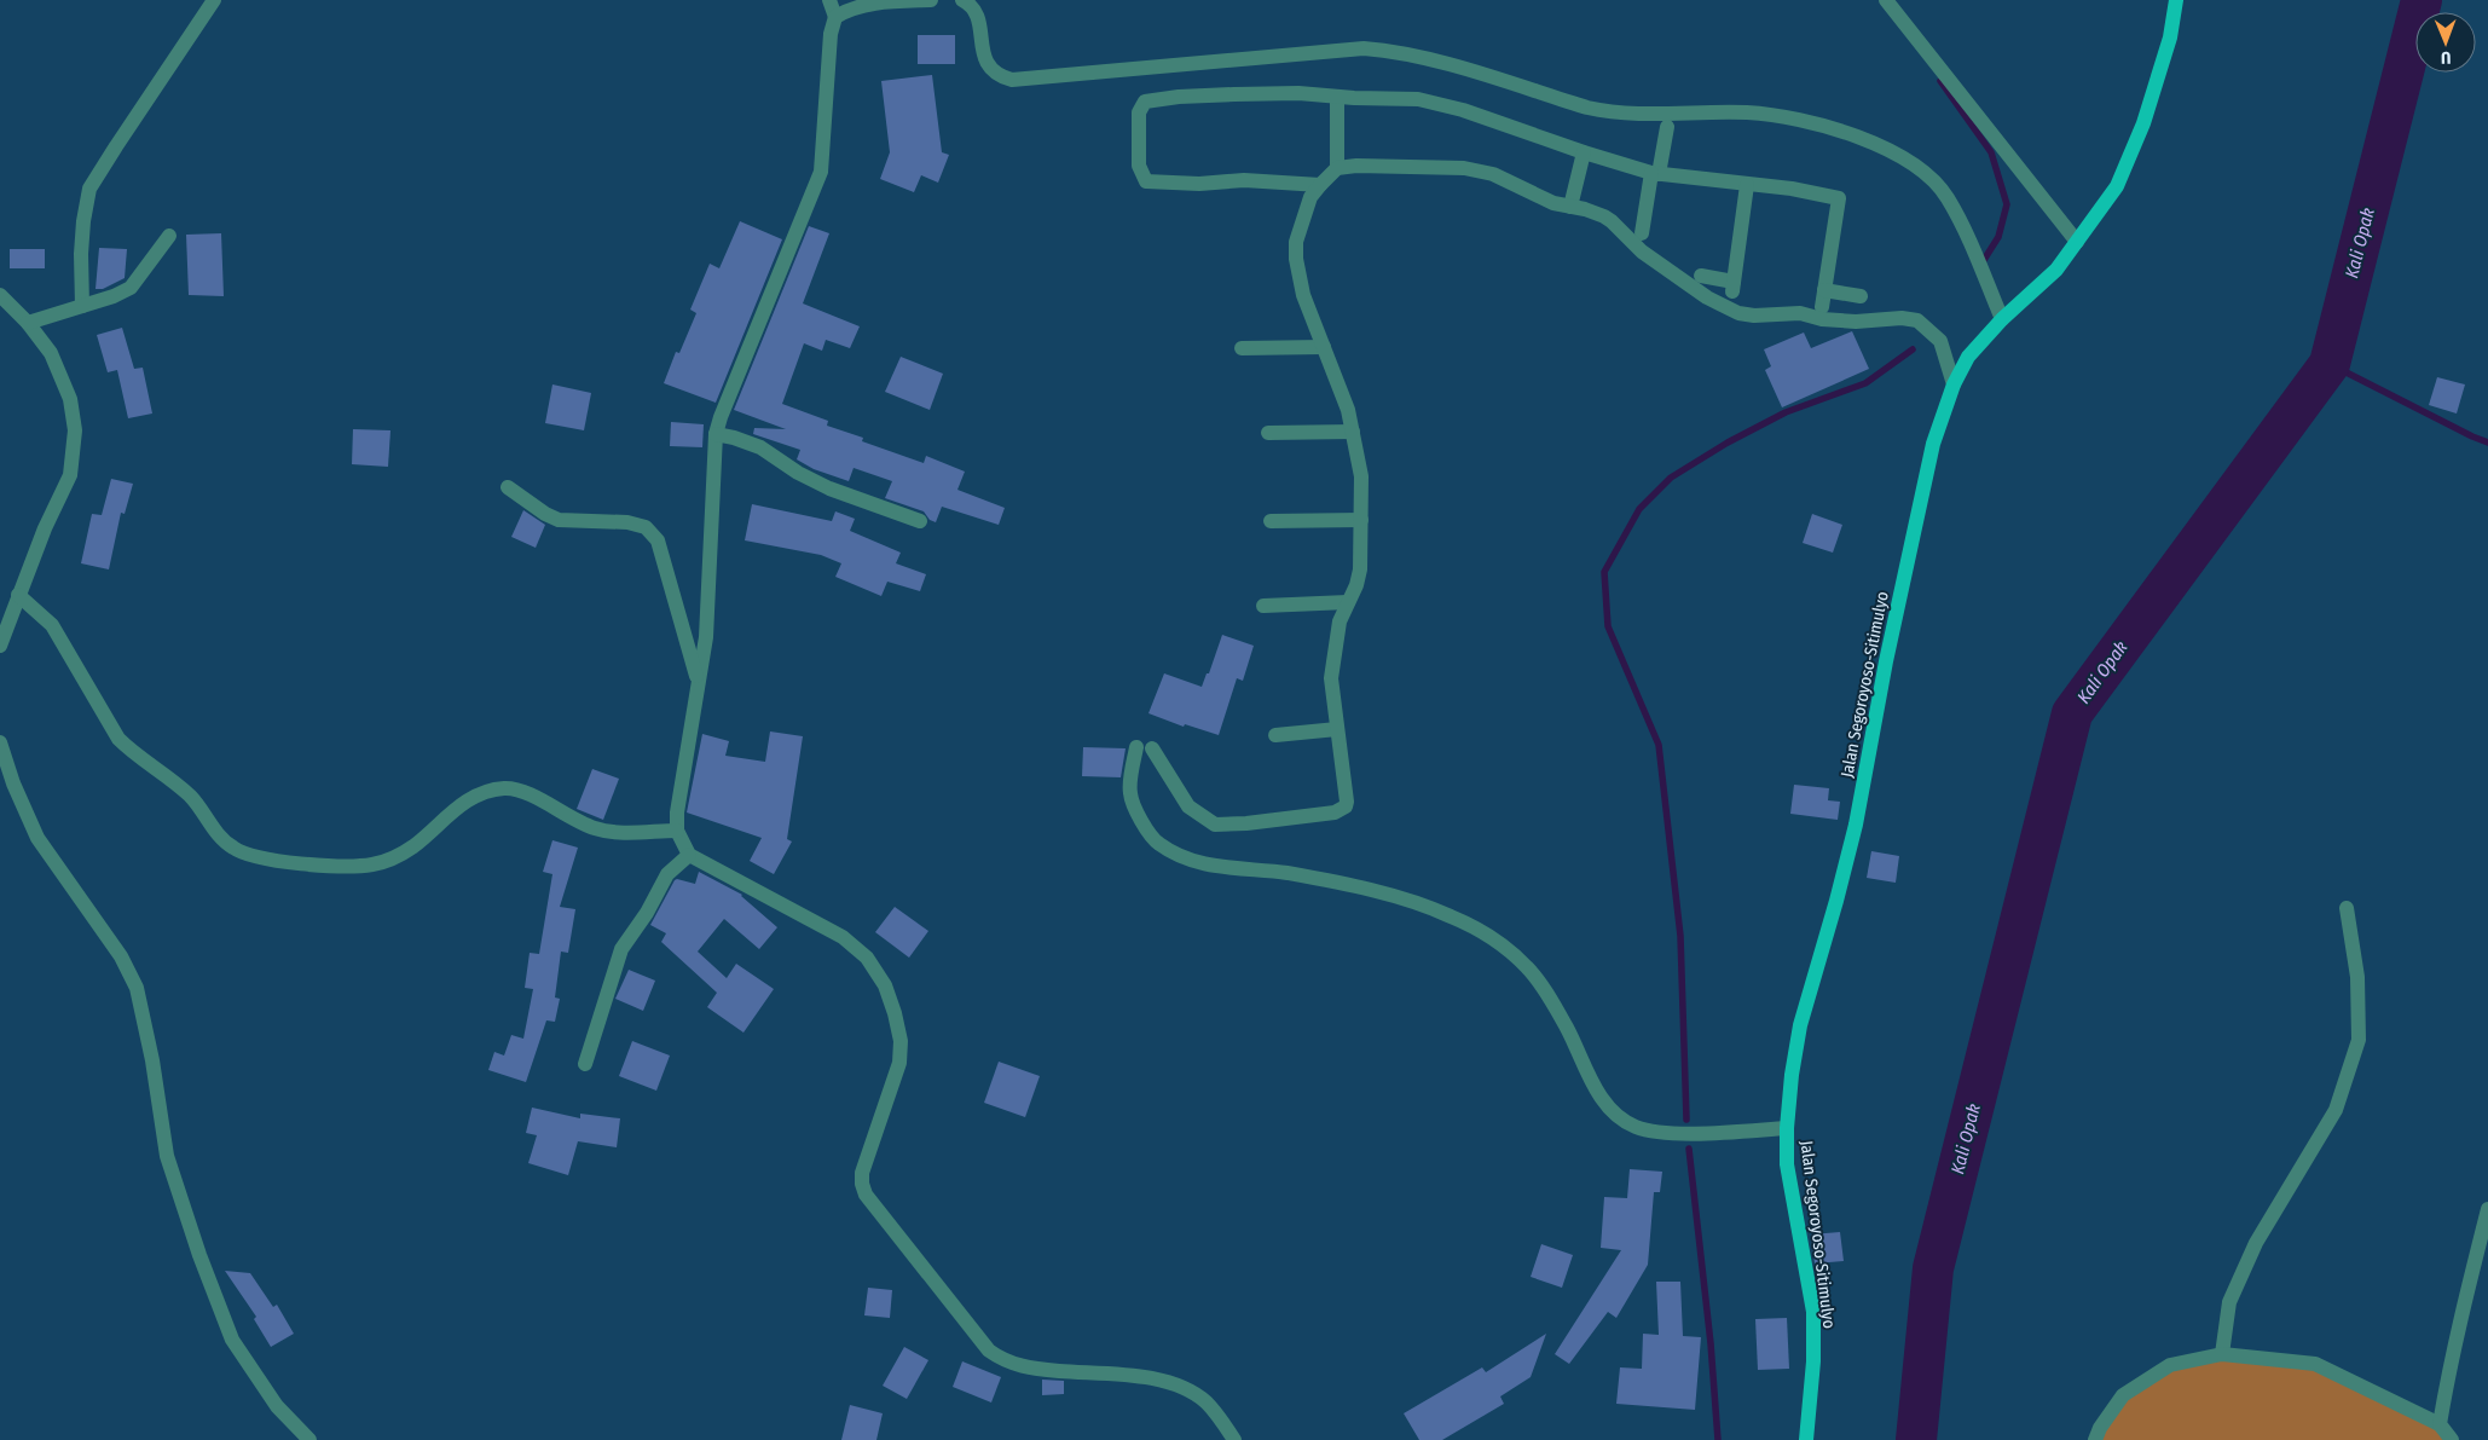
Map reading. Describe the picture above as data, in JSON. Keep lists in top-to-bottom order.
{
  "streets": {
    "main road": ["Jalan Segoroyoso-Sitimulyo"]
  },
  "water": ["Kali Opak"],
  "north": "bottom"
}
